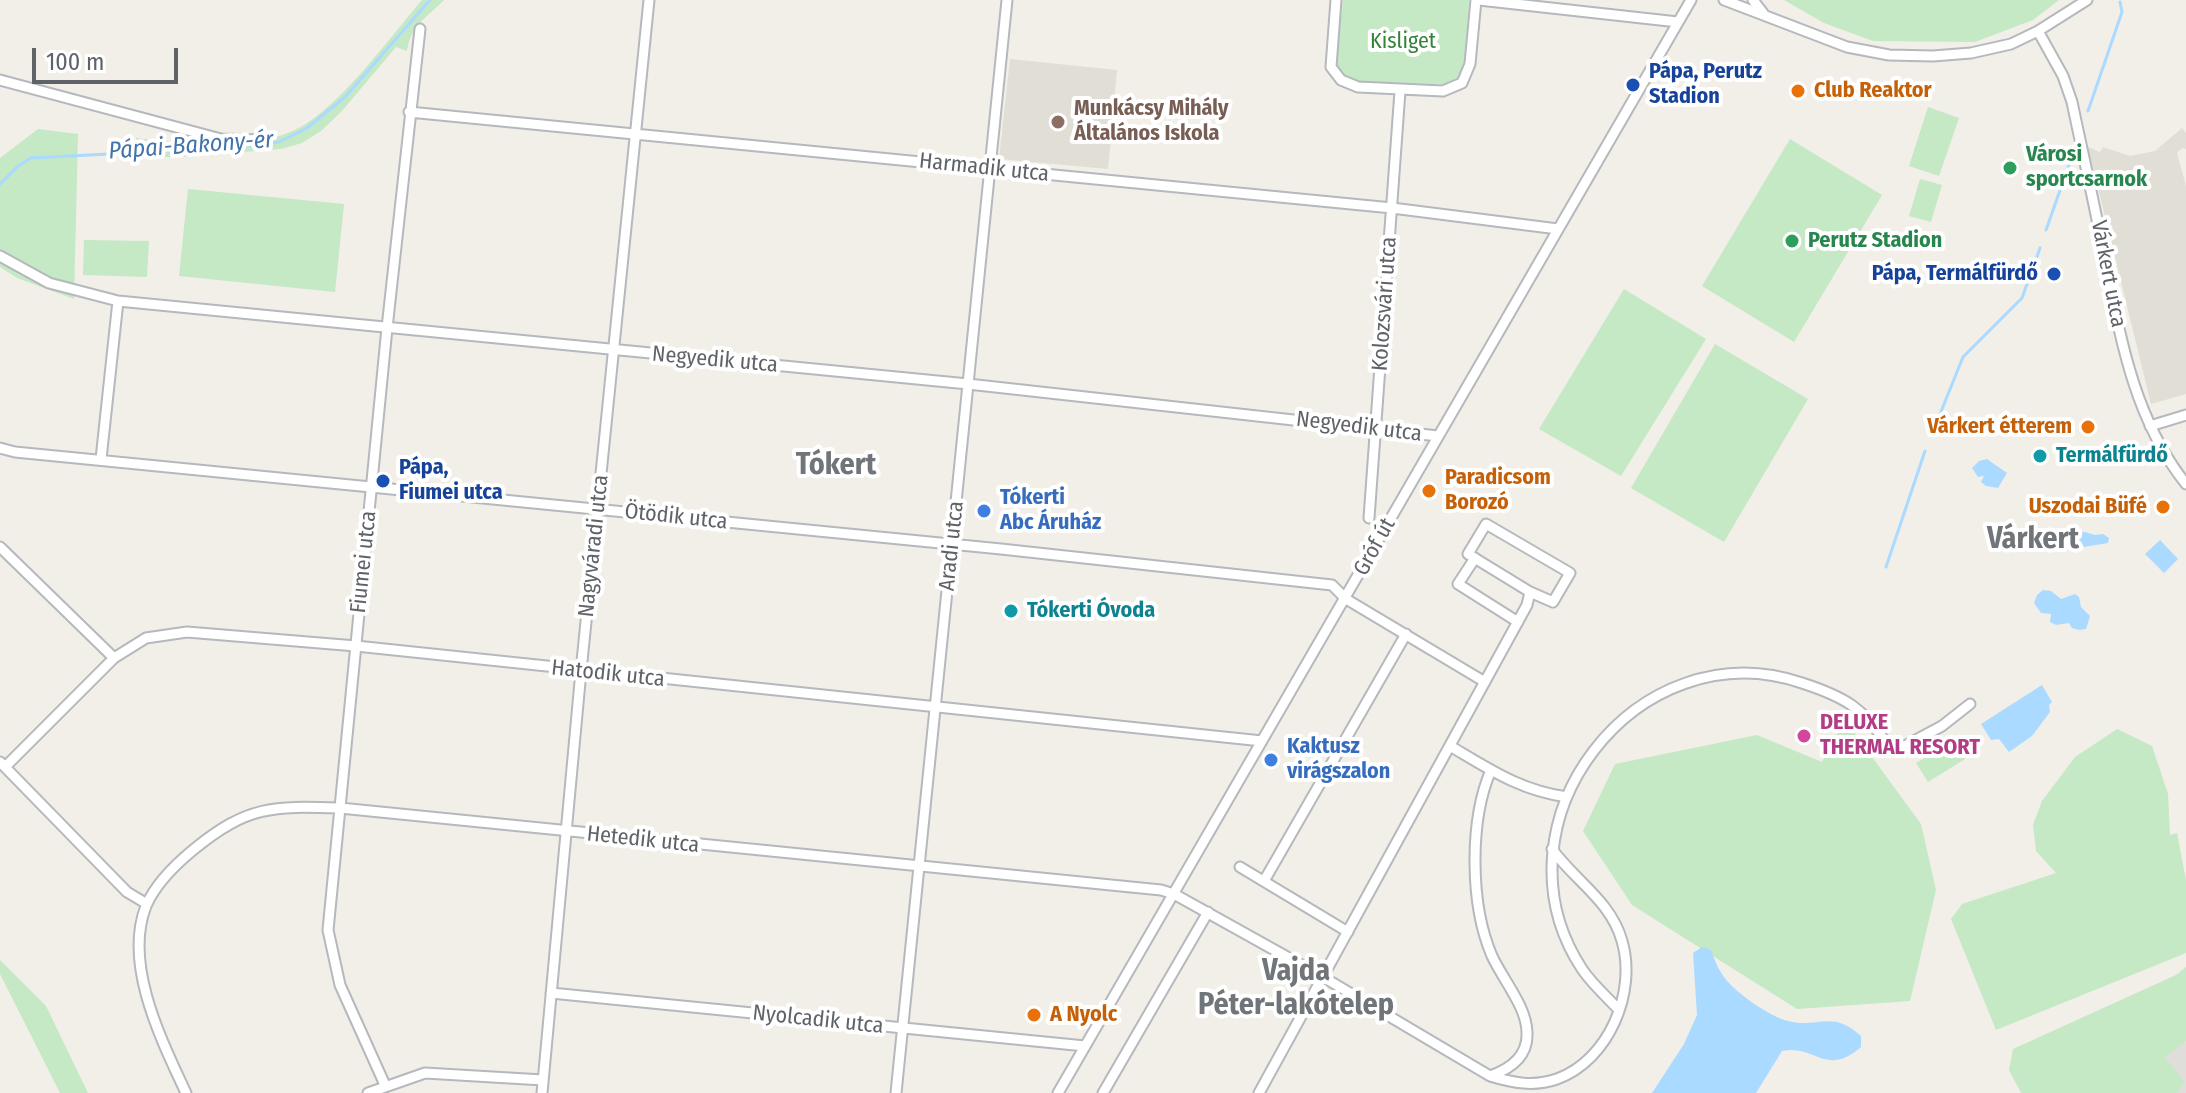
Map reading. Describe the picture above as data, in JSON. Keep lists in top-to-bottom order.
{
  "streets": {
    "street": [
      "Harmadik utca",
      "Várkert utca",
      "Kolozsvári utca",
      "Negyedik utca",
      "Ötödik utca",
      "Nagyváradi utca",
      "Aradi utca",
      "Gróf út",
      "Fiumei utca",
      "Hatodik utca",
      "Hetedik utca",
      "Nyolcadik utca"
    ]
  },
  "crossings": [
    ["Harmadik utca", "Kolozsvári utca"],
    ["Harmadik utca", "Nagyváradi utca"],
    ["Harmadik utca", "Aradi utca"],
    ["Harmadik utca", "Gróf út"],
    ["Harmadik utca", "Fiumei utca"],
    ["Kolozsvári utca", "Negyedik utca"],
    ["Negyedik utca", "Nagyváradi utca"],
    ["Negyedik utca", "Aradi utca"],
    ["Negyedik utca", "Gróf út"],
    ["Negyedik utca", "Fiumei utca"],
    ["Ötödik utca", "Nagyváradi utca"],
    ["Ötödik utca", "Aradi utca"],
    ["Ötödik utca", "Gróf út"],
    ["Ötödik utca", "Fiumei utca"],
    ["Nagyváradi utca", "Hatodik utca"],
    ["Nagyváradi utca", "Hetedik utca"],
    ["Nagyváradi utca", "Nyolcadik utca"],
    ["Aradi utca", "Hatodik utca"],
    ["Aradi utca", "Hetedik utca"],
    ["Aradi utca", "Nyolcadik utca"],
    ["Gróf út", "Hatodik utca"],
    ["Gróf út", "Hetedik utca"],
    ["Gróf út", "Nyolcadik utca"],
    ["Fiumei utca", "Hatodik utca"],
    ["Fiumei utca", "Hetedik utca"]
  ],
  "districts": ["Tókert", "Várkert", "Vajda Péter-lakótelep"],
  "water": ["Pápai-Bakony-ér"],
  "parks": ["Kisliget"],
  "places": [
    "Pápa, Perutz Stadion",
    "Club Reaktor",
    "Munkácsy Mihály Általános Iskola",
    "Városi sportcsarnok",
    "Perutz Stadion",
    "Pápa, Termálfürdő",
    "Várkert étterem",
    "Termálfürdő",
    "Pápa, Fiumei utca",
    "Paradicsom Borozó",
    "Uszodai Büfé",
    "Tókerti Abc Áruház",
    "Tókerti Óvoda",
    "DELUXE THERMAL RESORT",
    "Kaktusz virágszalon",
    "A Nyolc"
  ],
  "scale_bar": "100 m"
}
